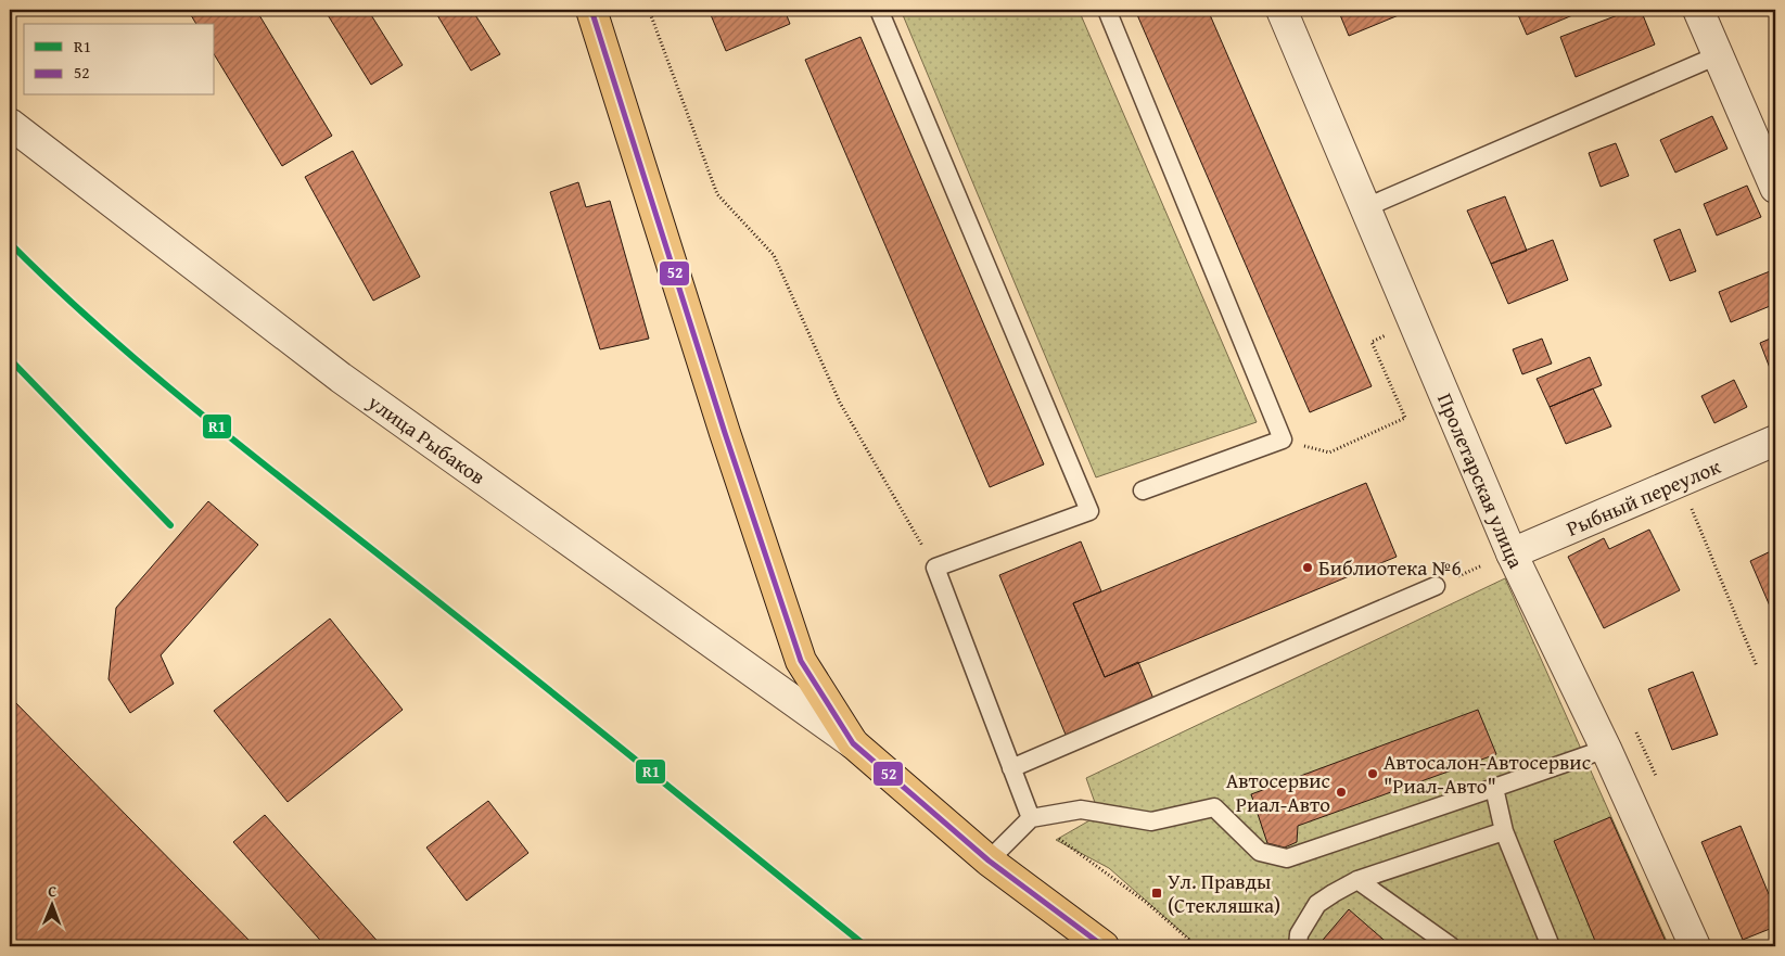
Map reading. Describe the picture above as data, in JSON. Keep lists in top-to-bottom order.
{
  "streets": {
    "street": ["улица Рыбаков", "Пролетарская улица", "Рыбный переулок"]
  },
  "crossings": [
    ["Пролетарская улица", "Рыбный переулок"]
  ],
  "places": {
    "other": ["Библиотека №6", "Автосалон-Автосервис \"Риал-Авто\"", "Автосервис Риал-Авто"],
    "transit": ["Ул. Правды (Стекляшка)"]
  },
  "lines": ["transit line 52", "transit line R1"],
  "legend": ["R1", "52"],
  "north": "top"
}
